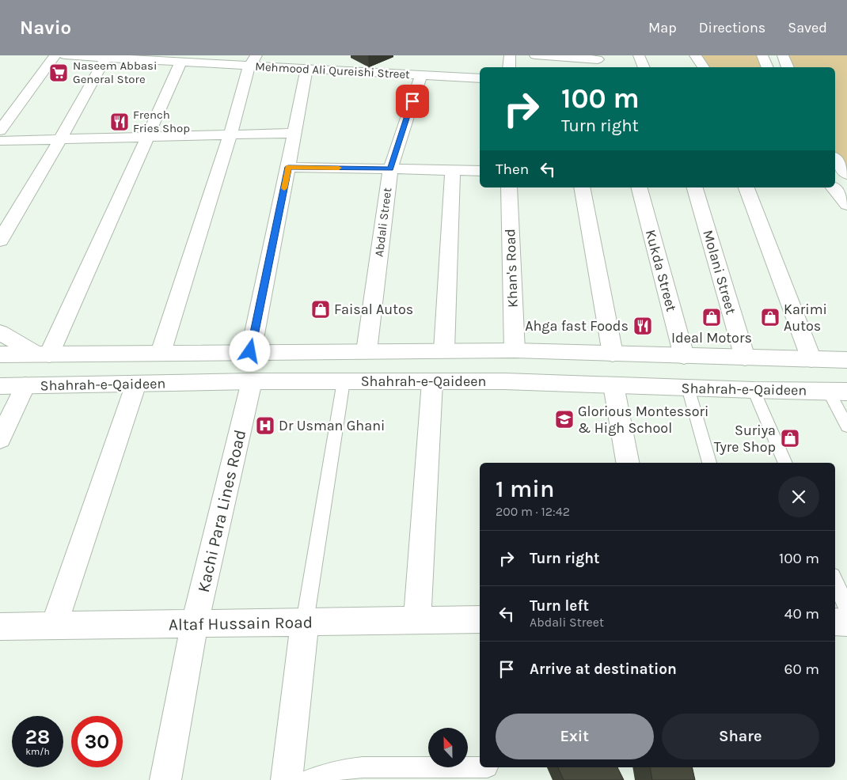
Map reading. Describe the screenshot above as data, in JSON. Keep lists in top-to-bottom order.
{
  "streets": {
    "street": [
      "Mehmood Ali Qureishi Street",
      "Abdali Street",
      "Khan's Road",
      "Kukda Street",
      "Molani Street",
      "Shahrah-e-Qaideen",
      "Kachi Para Lines Road",
      "Altaf Hussain Road"
    ]
  },
  "crossings": [
    ["Mehmood Ali Qureishi Street", "Abdali Street"],
    ["Shahrah-e-Qaideen", "Kachi Para Lines Road"],
    ["Kachi Para Lines Road", "Altaf Hussain Road"]
  ],
  "places": {
    "supermarket": ["Naseem Abbasi General Store"],
    "restaurant": ["French Fries Shop", "Ahga fast Foods"],
    "shop": [
      "Faisal Autos",
      "Ideal Motors",
      "Karimi Autos",
      "Suriya Tyre Shop"
    ],
    "school or university": ["Glorious Montessori & High School"],
    "hospital": ["Dr Usman Ghani"]
  },
  "north": "top",
  "page": {
    "header": "Navio",
    "nav": ["Map", "Directions", "Saved"],
    "turn": ["100 m", "Turn right"],
    "then": "Then",
    "heading": ["1 min", "200 m · 12:42"],
    "list": [
      {
        "name": "Turn right",
        "value": "100 m"
      },
      {
        "name": "Turn left",
        "note": "Abdali Street",
        "value": "40 m"
      },
      {
        "name": "Arrive at destination",
        "value": "60 m"
      }
    ],
    "buttons": ["Exit", "Share"],
    "speed": "28 km/h",
    "limit": "30"
  }
}
